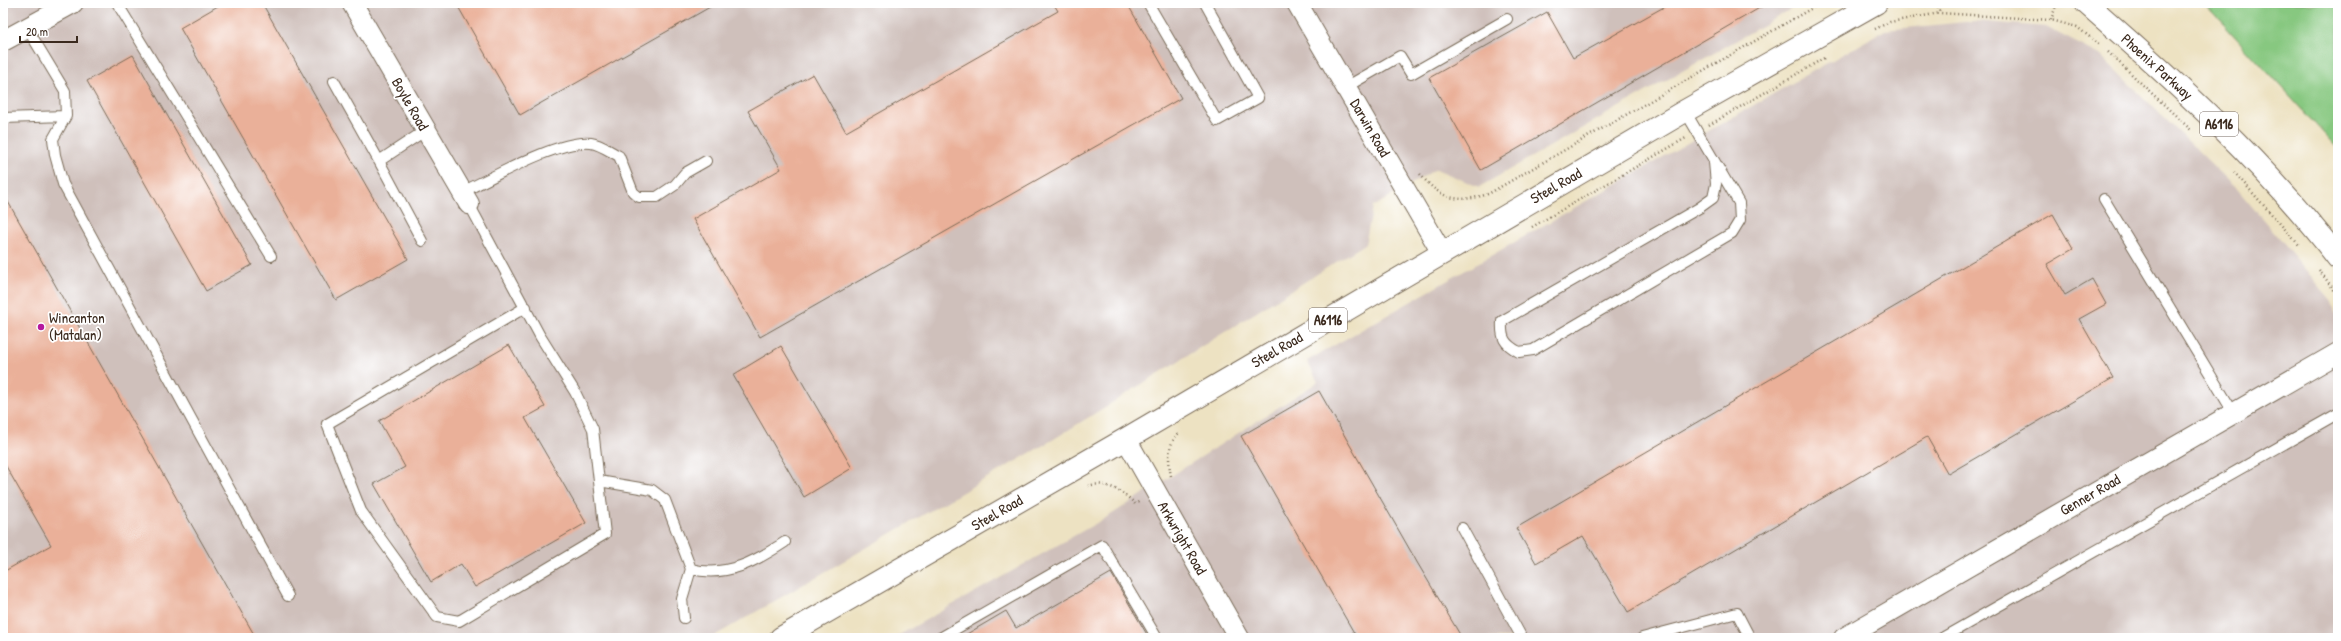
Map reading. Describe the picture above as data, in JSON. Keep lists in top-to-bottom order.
{
  "streets": {
    "main road": ["Phoenix Parkway", "A6116", "Steel Road"],
    "street": [
      "Boyle Road",
      "Darwin Road",
      "Genner Road",
      "Arkwright Road"
    ]
  },
  "crossings": [
    ["Darwin Road", "Steel Road"],
    ["Steel Road", "Arkwright Road"]
  ],
  "places": ["Wincanton (Matalan)"],
  "scale_bar": "20 m"
}
